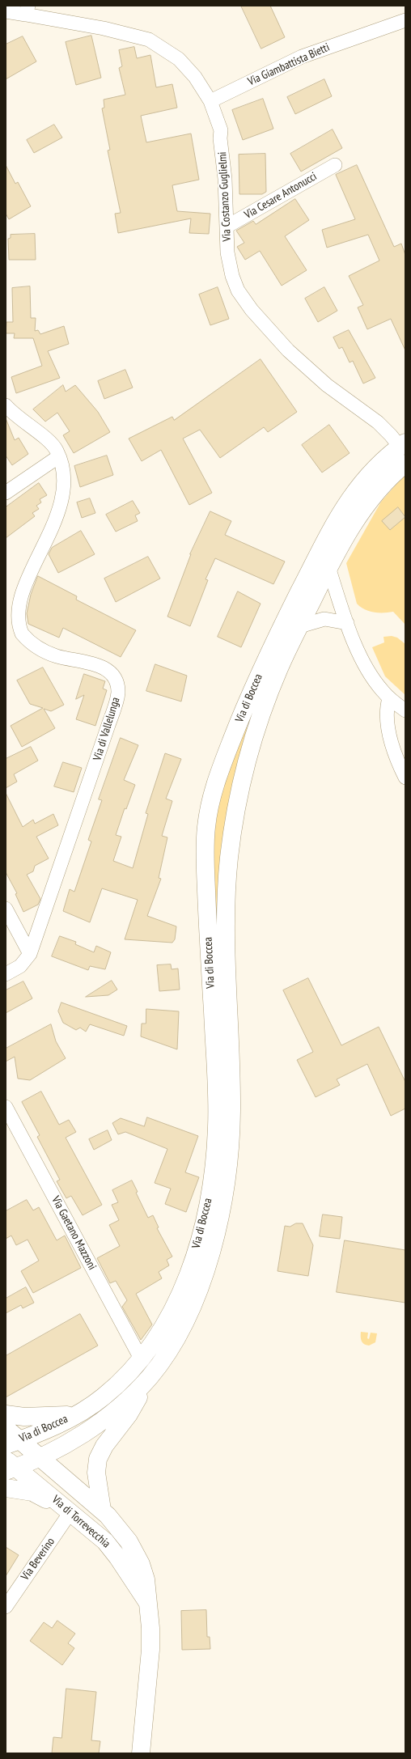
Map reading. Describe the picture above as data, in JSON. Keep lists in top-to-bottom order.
{
  "streets": {
    "main road": ["Via di Boccea", "Via di Torrevecchia"],
    "street": [
      "Via Giambattista Bietti",
      "Via Cesare Antonucci",
      "Via Costanzo Guglielmi",
      "Via di Vallelunga",
      "Via Gaetano Mazzoni",
      "Via Beverino"
    ]
  },
  "crossings": [
    ["Via Giambattista Bietti", "Via Costanzo Guglielmi"],
    ["Via Cesare Antonucci", "Via Costanzo Guglielmi"],
    ["Via Costanzo Guglielmi", "Via di Boccea"],
    ["Via di Boccea", "Via Gaetano Mazzoni"],
    ["Via di Boccea", "Via di Torrevecchia"],
    ["Via di Torrevecchia", "Via Beverino"]
  ]
}
